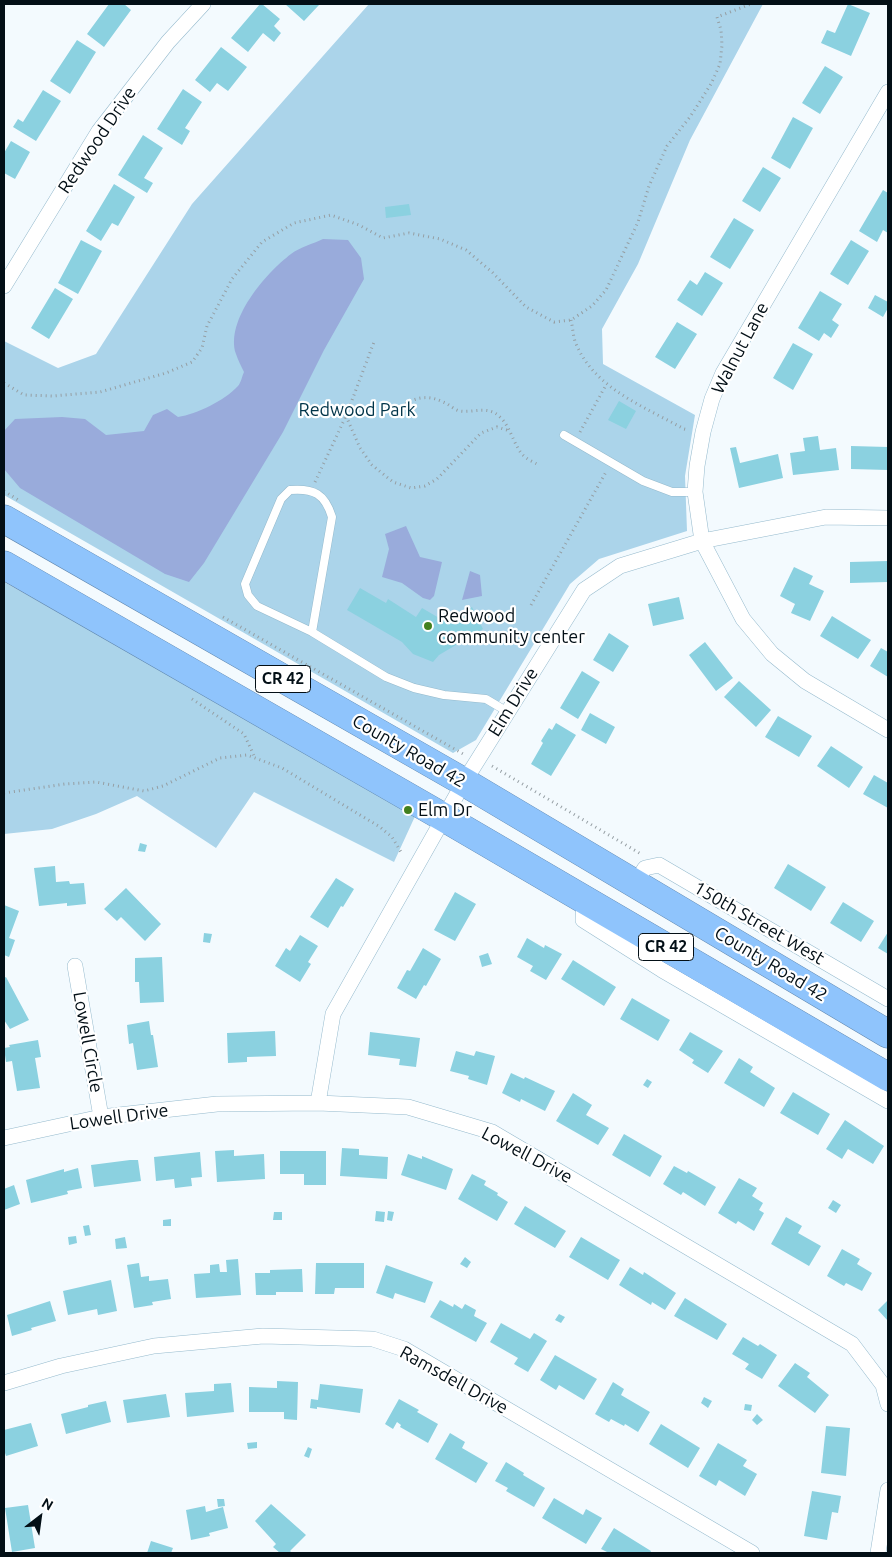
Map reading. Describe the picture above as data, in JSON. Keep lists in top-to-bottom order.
{
  "streets": {
    "highway": ["CR 42", "County Road 42"],
    "street": [
      "Redwood Drive",
      "Walnut Lane",
      "Elm Drive",
      "150th Street West",
      "Lowell Circle",
      "Lowell Drive",
      "Ramsdell Drive"
    ]
  },
  "crossings": [
    ["Walnut Lane", "Elm Drive"],
    ["CR 42", "Elm Drive"],
    ["Elm Drive", "County Road 42"],
    ["Elm Drive", "Lowell Drive"],
    ["Lowell Circle", "Lowell Drive"]
  ],
  "parks": ["Redwood Park"],
  "places": ["Redwood community center", "Elm Dr"],
  "north": "top right"
}
